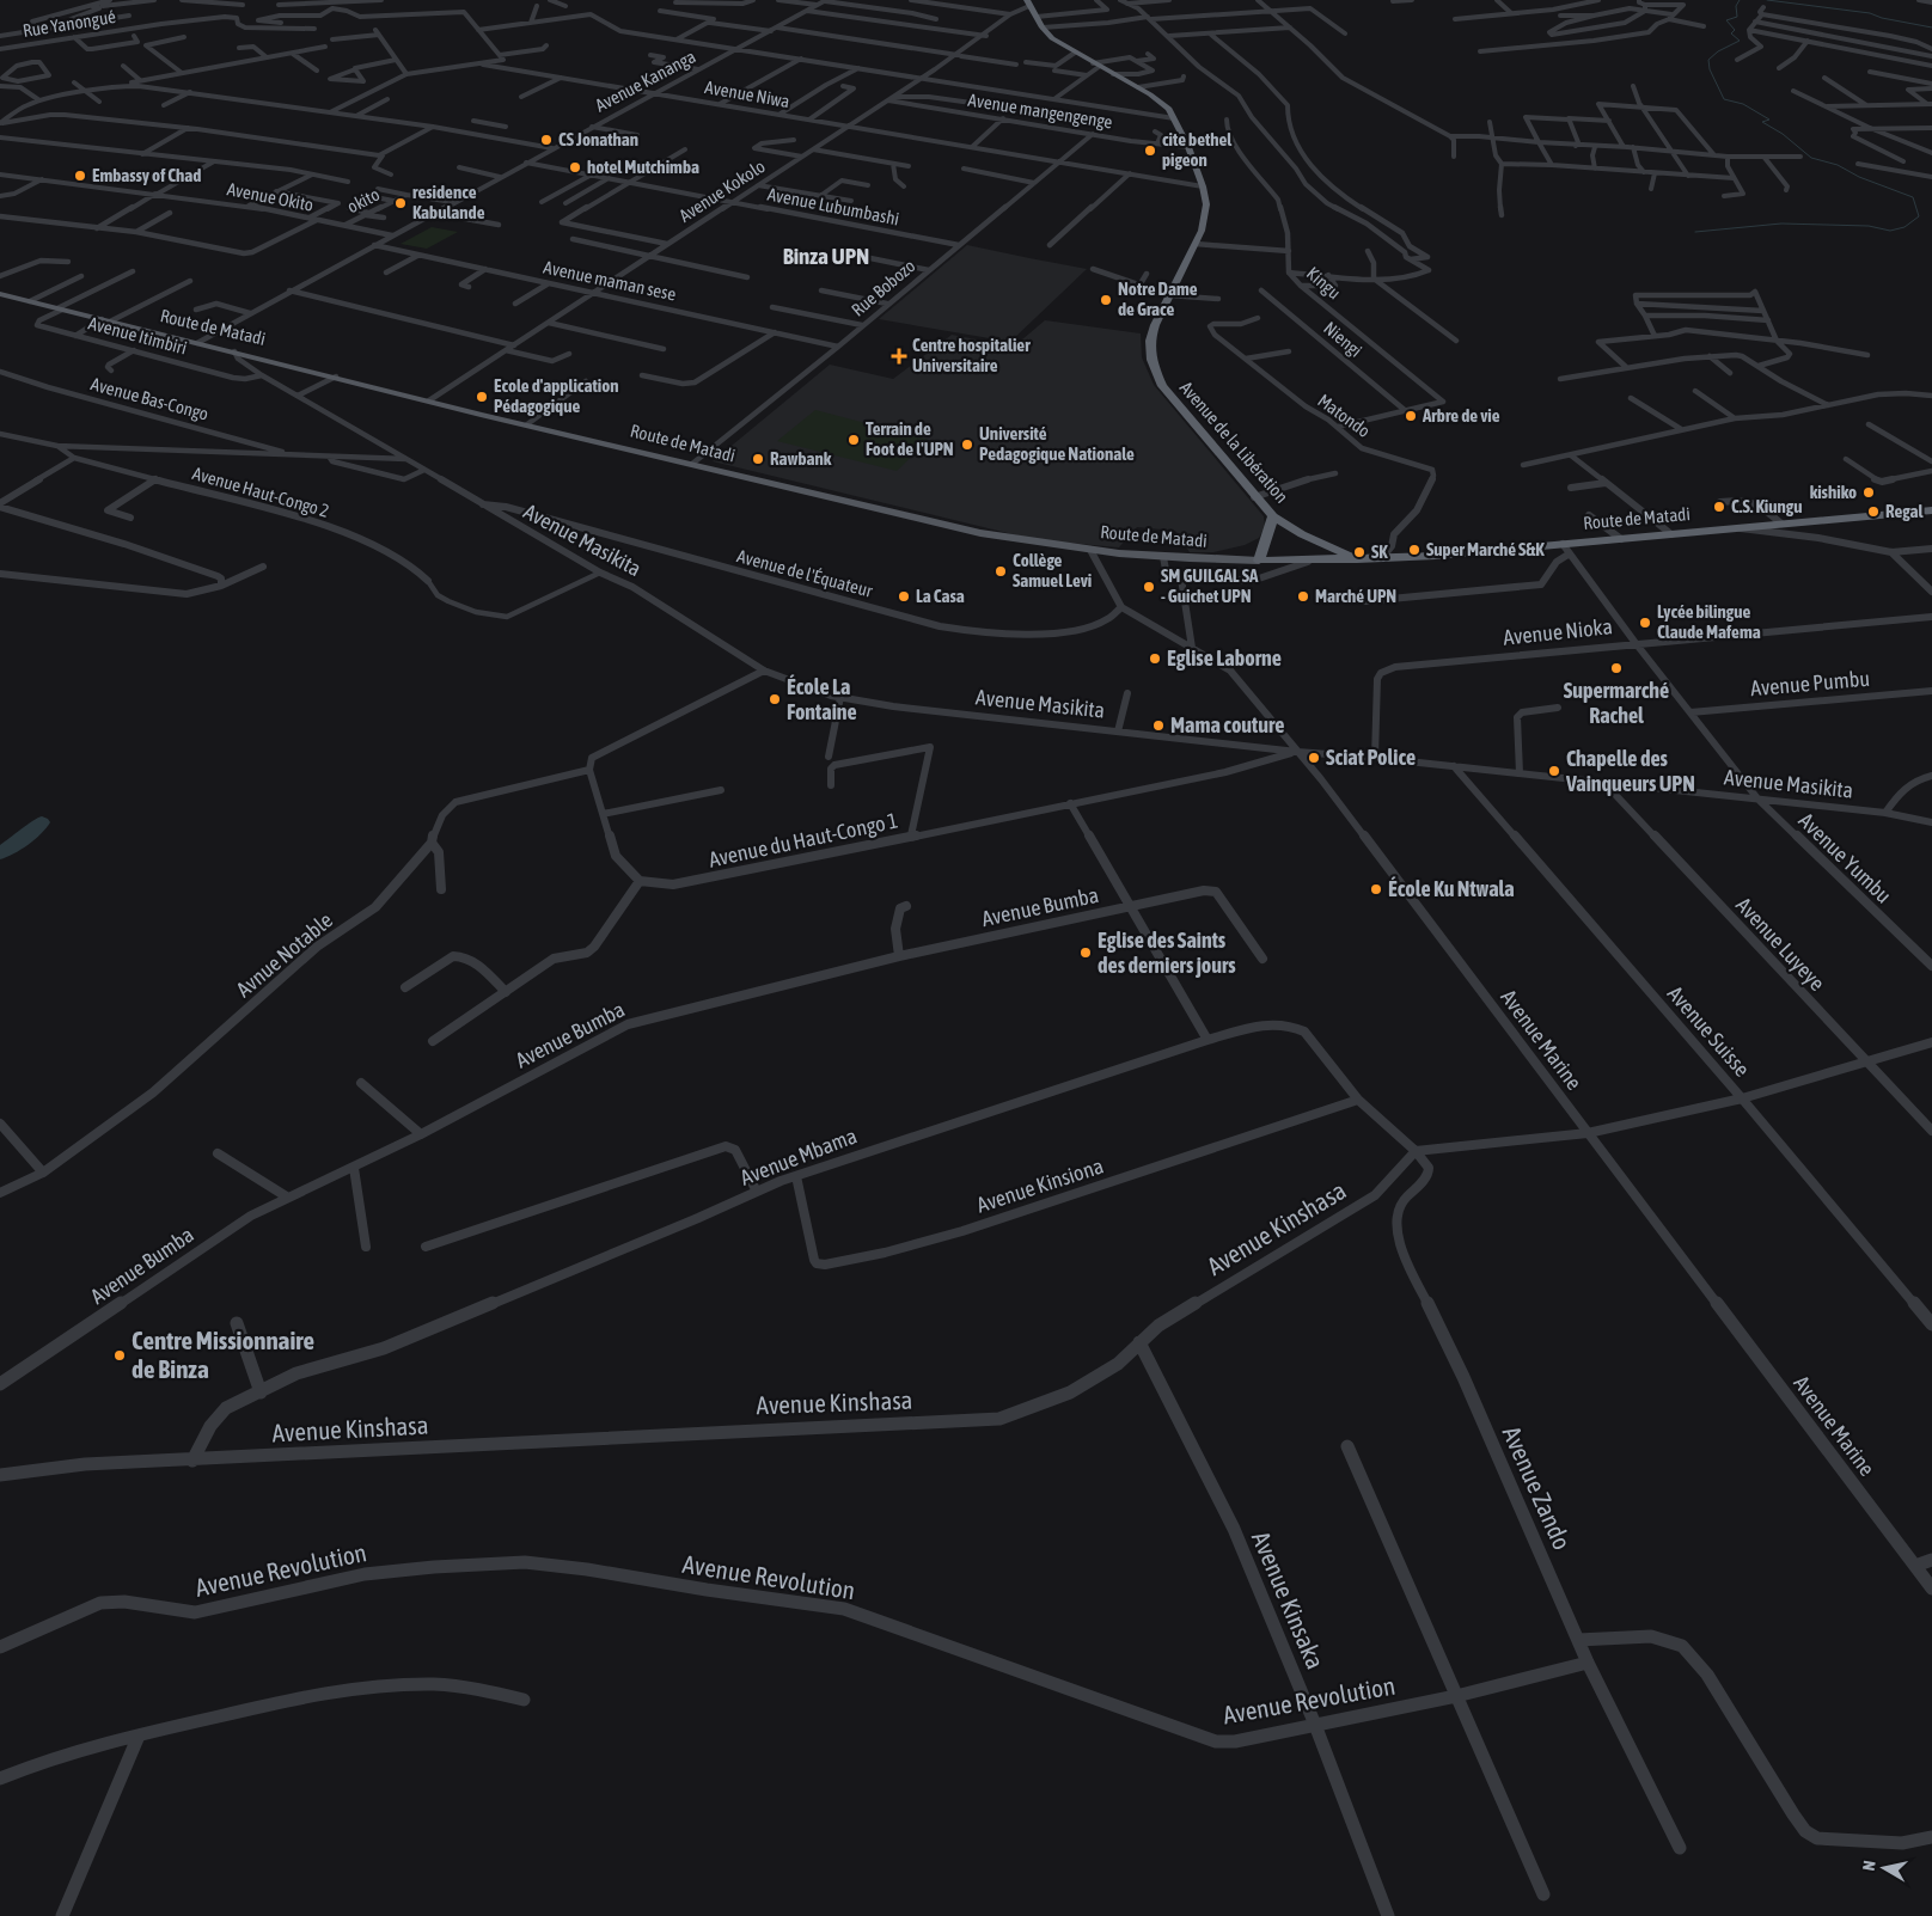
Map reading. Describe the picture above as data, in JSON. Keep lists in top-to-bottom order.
{
  "streets": {
    "highway": ["Route de Matadi", "Avenue de la Libération"],
    "street": [
      "Rue Yanongué",
      "Avenue Kananga",
      "Avenue Niwa",
      "Avenue mangengenge",
      "Avenue Kokolo",
      "Avenue Okito",
      "okito",
      "Avenue Lubumbashi",
      "Avenue maman sese",
      "Kingu",
      "Rue Bobozo",
      "Avenue Itimbiri",
      "Niengi",
      "Avenue Bas-Congo",
      "Matondo",
      "Avenue Haut-Congo 2",
      "Avenue Masikita",
      "Avenue de l'Équateur",
      "Avenue Nioka",
      "Avenue Pumbu",
      "Avenue du Haut-Congo 1",
      "Avenue Yumbu",
      "Avenue Bumba",
      "Avenue Luyeye",
      "Avnue Notable",
      "Avenue Suisse",
      "Avenue Marine",
      "Avenue Mbama",
      "Avenue Kinsiona",
      "Avenue Kinshasa",
      "Avenue Zando",
      "Avenue Revolution",
      "Avenue Kinsaka"
    ]
  },
  "crossings": [
    ["Avenue Kananga", "Avenue Niwa"],
    ["Avenue Kananga", "Avenue Okito"],
    ["Avenue Kananga", "okito"],
    ["Avenue Kananga", "Avenue Lubumbashi"],
    ["Avenue Kananga", "Avenue maman sese"],
    ["Avenue Kananga", "Route de Matadi"],
    ["Avenue Niwa", "Avenue Kokolo"],
    ["Avenue Niwa", "Rue Bobozo"],
    ["Avenue Niwa", "Avenue de la Libération"],
    ["Avenue mangengenge", "Avenue Kokolo"],
    ["Avenue mangengenge", "Rue Bobozo"],
    ["Avenue mangengenge", "Avenue de la Libération"],
    ["Avenue Kokolo", "Avenue Lubumbashi"],
    ["Avenue Kokolo", "Avenue maman sese"],
    ["Avenue Kokolo", "Route de Matadi"],
    ["Avenue Okito", "okito"],
    ["Avenue Lubumbashi", "Rue Bobozo"],
    ["Avenue maman sese", "Rue Bobozo"],
    ["Kingu", "Niengi"],
    ["Rue Bobozo", "Route de Matadi"],
    ["Route de Matadi", "Avenue Itimbiri"],
    ["Route de Matadi", "Matondo"],
    ["Route de Matadi", "Avenue de la Libération"],
    ["Route de Matadi", "Avenue Masikita"],
    ["Route de Matadi", "Avenue Yumbu"],
    ["Avenue Itimbiri", "Avenue Masikita"],
    ["Avenue Masikita", "Avenue de l'Équateur"],
    ["Avenue Masikita", "Avenue Nioka"],
    ["Avenue Masikita", "Avenue du Haut-Congo 1"],
    ["Avenue Masikita", "Avenue Yumbu"],
    ["Avenue Masikita", "Avenue Luyeye"],
    ["Avenue Masikita", "Avenue Suisse"],
    ["Avenue Masikita", "Avenue Marine"],
    ["Avenue de l'Équateur", "Avenue Marine"],
    ["Avenue Nioka", "Avenue Yumbu"],
    ["Avenue Pumbu", "Avenue Yumbu"],
    ["Avenue du Haut-Congo 1", "Avenue Marine"],
    ["Avenue Mbama", "Avenue Kinsiona"],
    ["Avenue Mbama", "Avenue Kinshasa"],
    ["Avenue Mbama", "Avenue Zando"],
    ["Avenue Kinshasa", "Avenue Zando"],
    ["Avenue Kinshasa", "Avenue Kinsaka"],
    ["Avenue Zando", "Avenue Revolution"],
    ["Avenue Revolution", "Avenue Kinsaka"]
  ],
  "districts": ["Binza UPN"],
  "places": {
    "other": [
      "CS Jonathan",
      "cite bethel pigeon",
      "hotel Mutchimba",
      "Embassy of Chad",
      "residence Kabulande",
      "Notre Dame de Grace",
      "Ecole d'application Pédagogique",
      "Arbre de vie",
      "Terrain de Foot de l'UPN",
      "Université Pedagogique Nationale",
      "Rawbank",
      "kishiko",
      "C.S. Kiungu",
      "Regal",
      "Super Marché S&K",
      "SK",
      "Collège Samuel Levi",
      "SM GUILGAL SA - Guichet UPN",
      "La Casa",
      "Marché UPN",
      "Lycée bilingue Claude Mafema",
      "Eglise Laborne",
      "Supermarché Rachel",
      "École La Fontaine",
      "Mama couture",
      "Sciat Police",
      "Chapelle des Vainqueurs UPN",
      "École Ku Ntwala",
      "Eglise des Saints des derniers jours",
      "Centre Missionnaire de Binza"
    ],
    "health": ["Centre hospitalier Universitaire"]
  },
  "north": "left"
}
